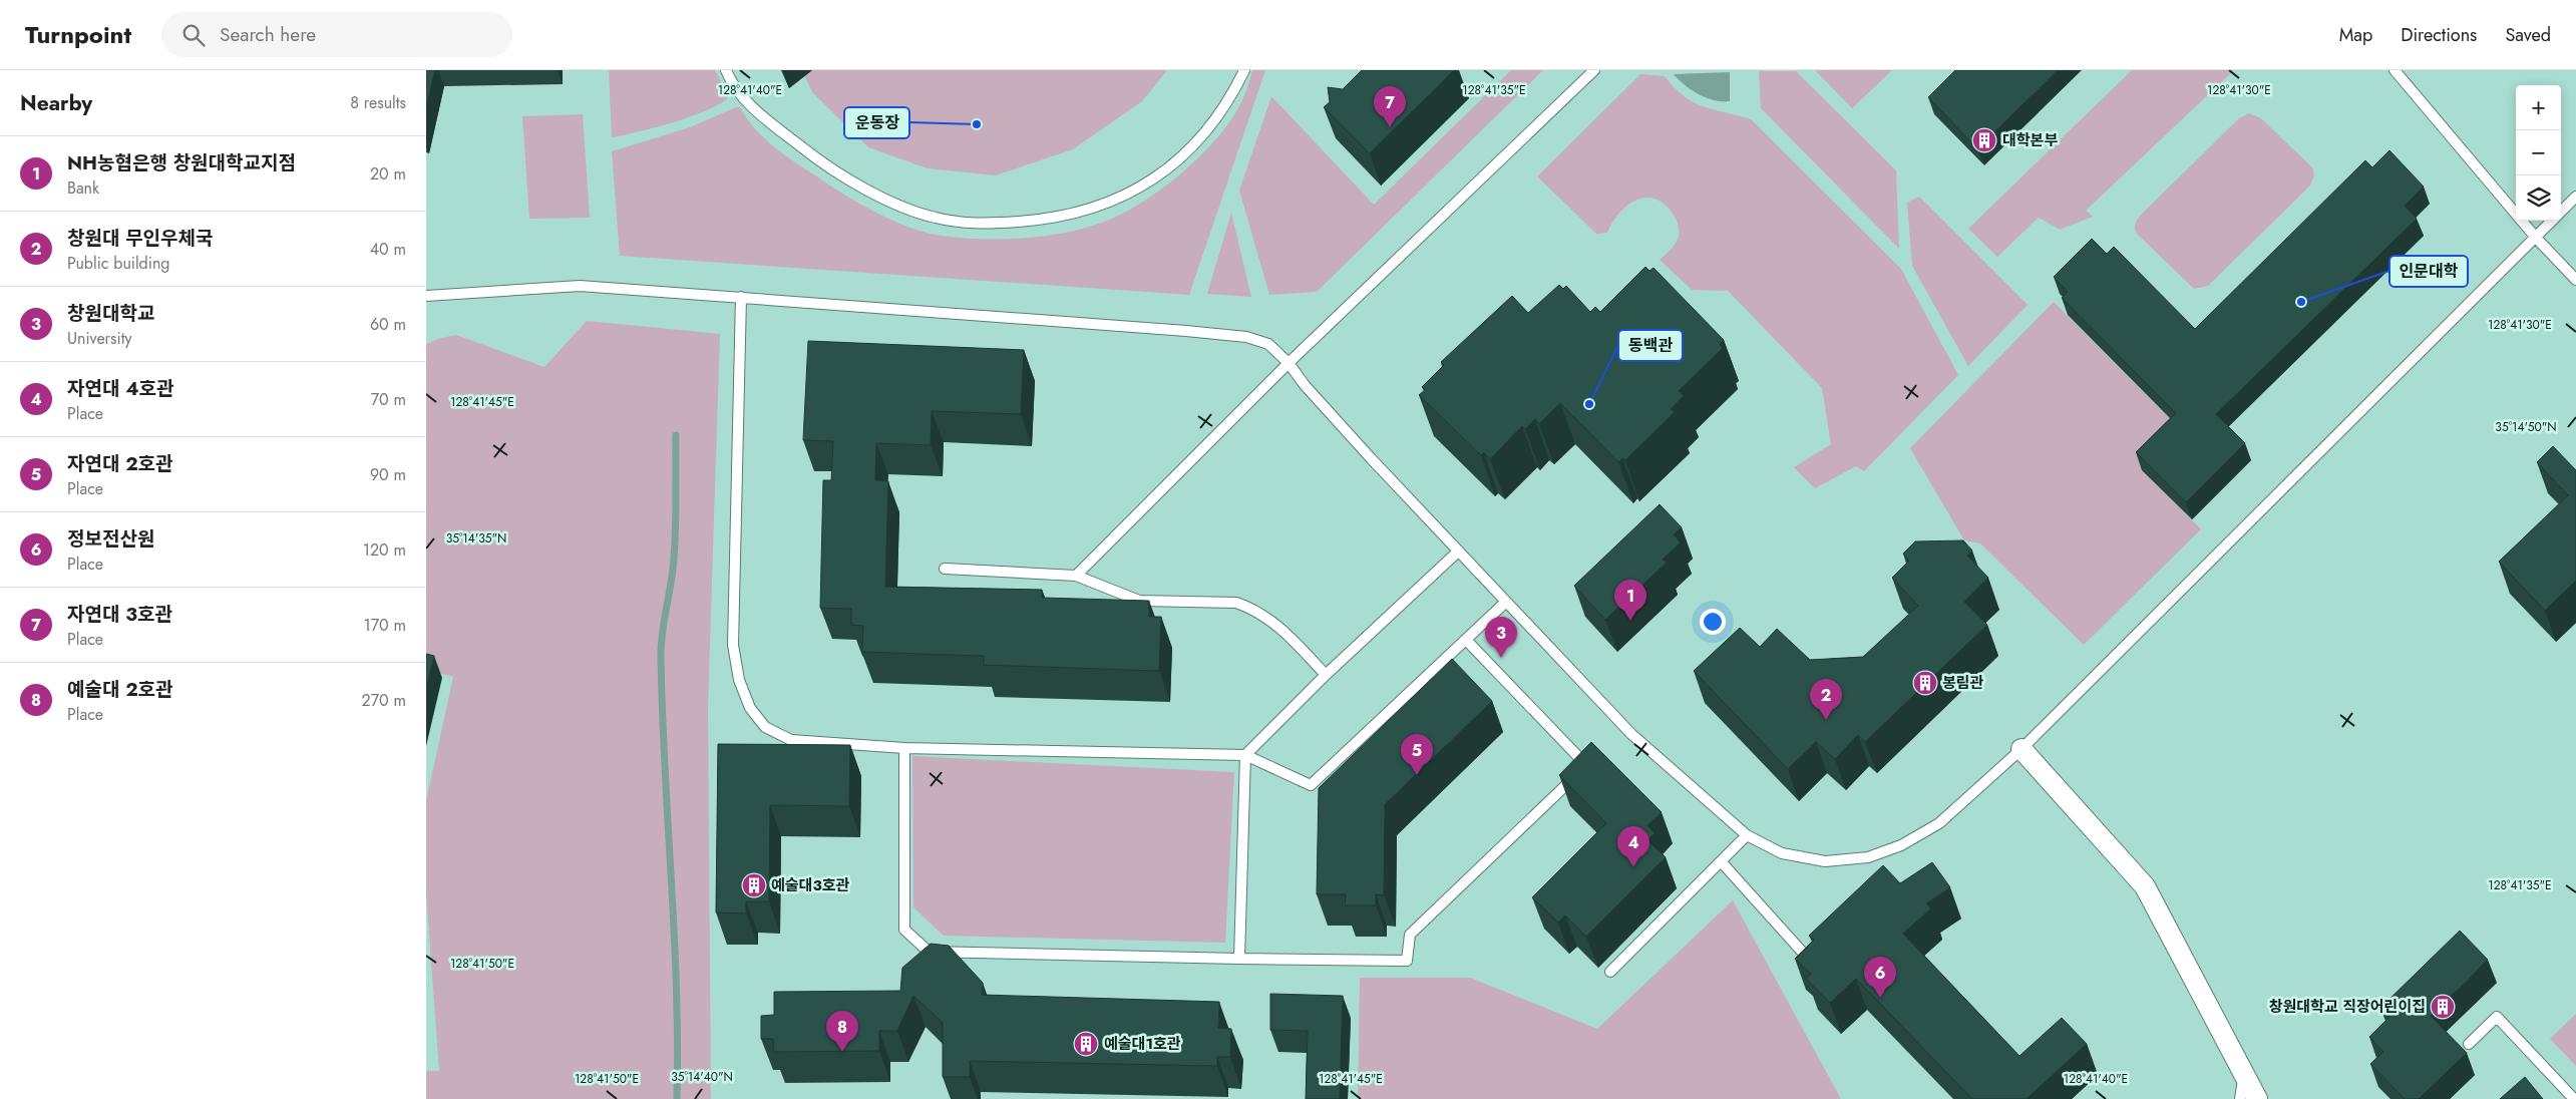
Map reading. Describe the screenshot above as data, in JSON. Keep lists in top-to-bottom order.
{
  "places": {
    "other": ["운동장", "인문대학", "동백관"],
    "building": [
      "대학본부",
      "봉림관",
      "예술대3호관",
      "창원대학교 직장어린이집",
      "예술대1호관"
    ]
  },
  "page": {
    "header": "Turnpoint",
    "search": "Search here",
    "nav": ["Map", "Directions", "Saved"],
    "heading": ["Nearby", "8 results"],
    "map_buttons": ["+", "−"],
    "pins": [
      "7",
      "1",
      "3",
      "2",
      "5",
      "4",
      "6",
      "8"
    ],
    "list": [
      {
        "mark": "1",
        "name": "NH농협은행 창원대학교지점",
        "note": "Bank",
        "value": "20 m"
      },
      {
        "mark": "2",
        "name": "창원대 무인우체국",
        "note": "Public building",
        "value": "40 m"
      },
      {
        "mark": "3",
        "name": "창원대학교",
        "note": "University",
        "value": "60 m"
      },
      {
        "mark": "4",
        "name": "자연대 4호관",
        "note": "Place",
        "value": "70 m"
      },
      {
        "mark": "5",
        "name": "자연대 2호관",
        "note": "Place",
        "value": "90 m"
      },
      {
        "mark": "6",
        "name": "정보전산원",
        "note": "Place",
        "value": "120 m"
      },
      {
        "mark": "7",
        "name": "자연대 3호관",
        "note": "Place",
        "value": "170 m"
      },
      {
        "mark": "8",
        "name": "예술대 2호관",
        "note": "Place",
        "value": "270 m"
      }
    ]
  },
  "coordinates": [
    "128°41'40\"E",
    "128°41'35\"E",
    "128°41'30\"E",
    "128°41'45\"E",
    "35°14'50\"N",
    "35°14'35\"N",
    "128°41'50\"E",
    "35°14'40\"N"
  ]
}
